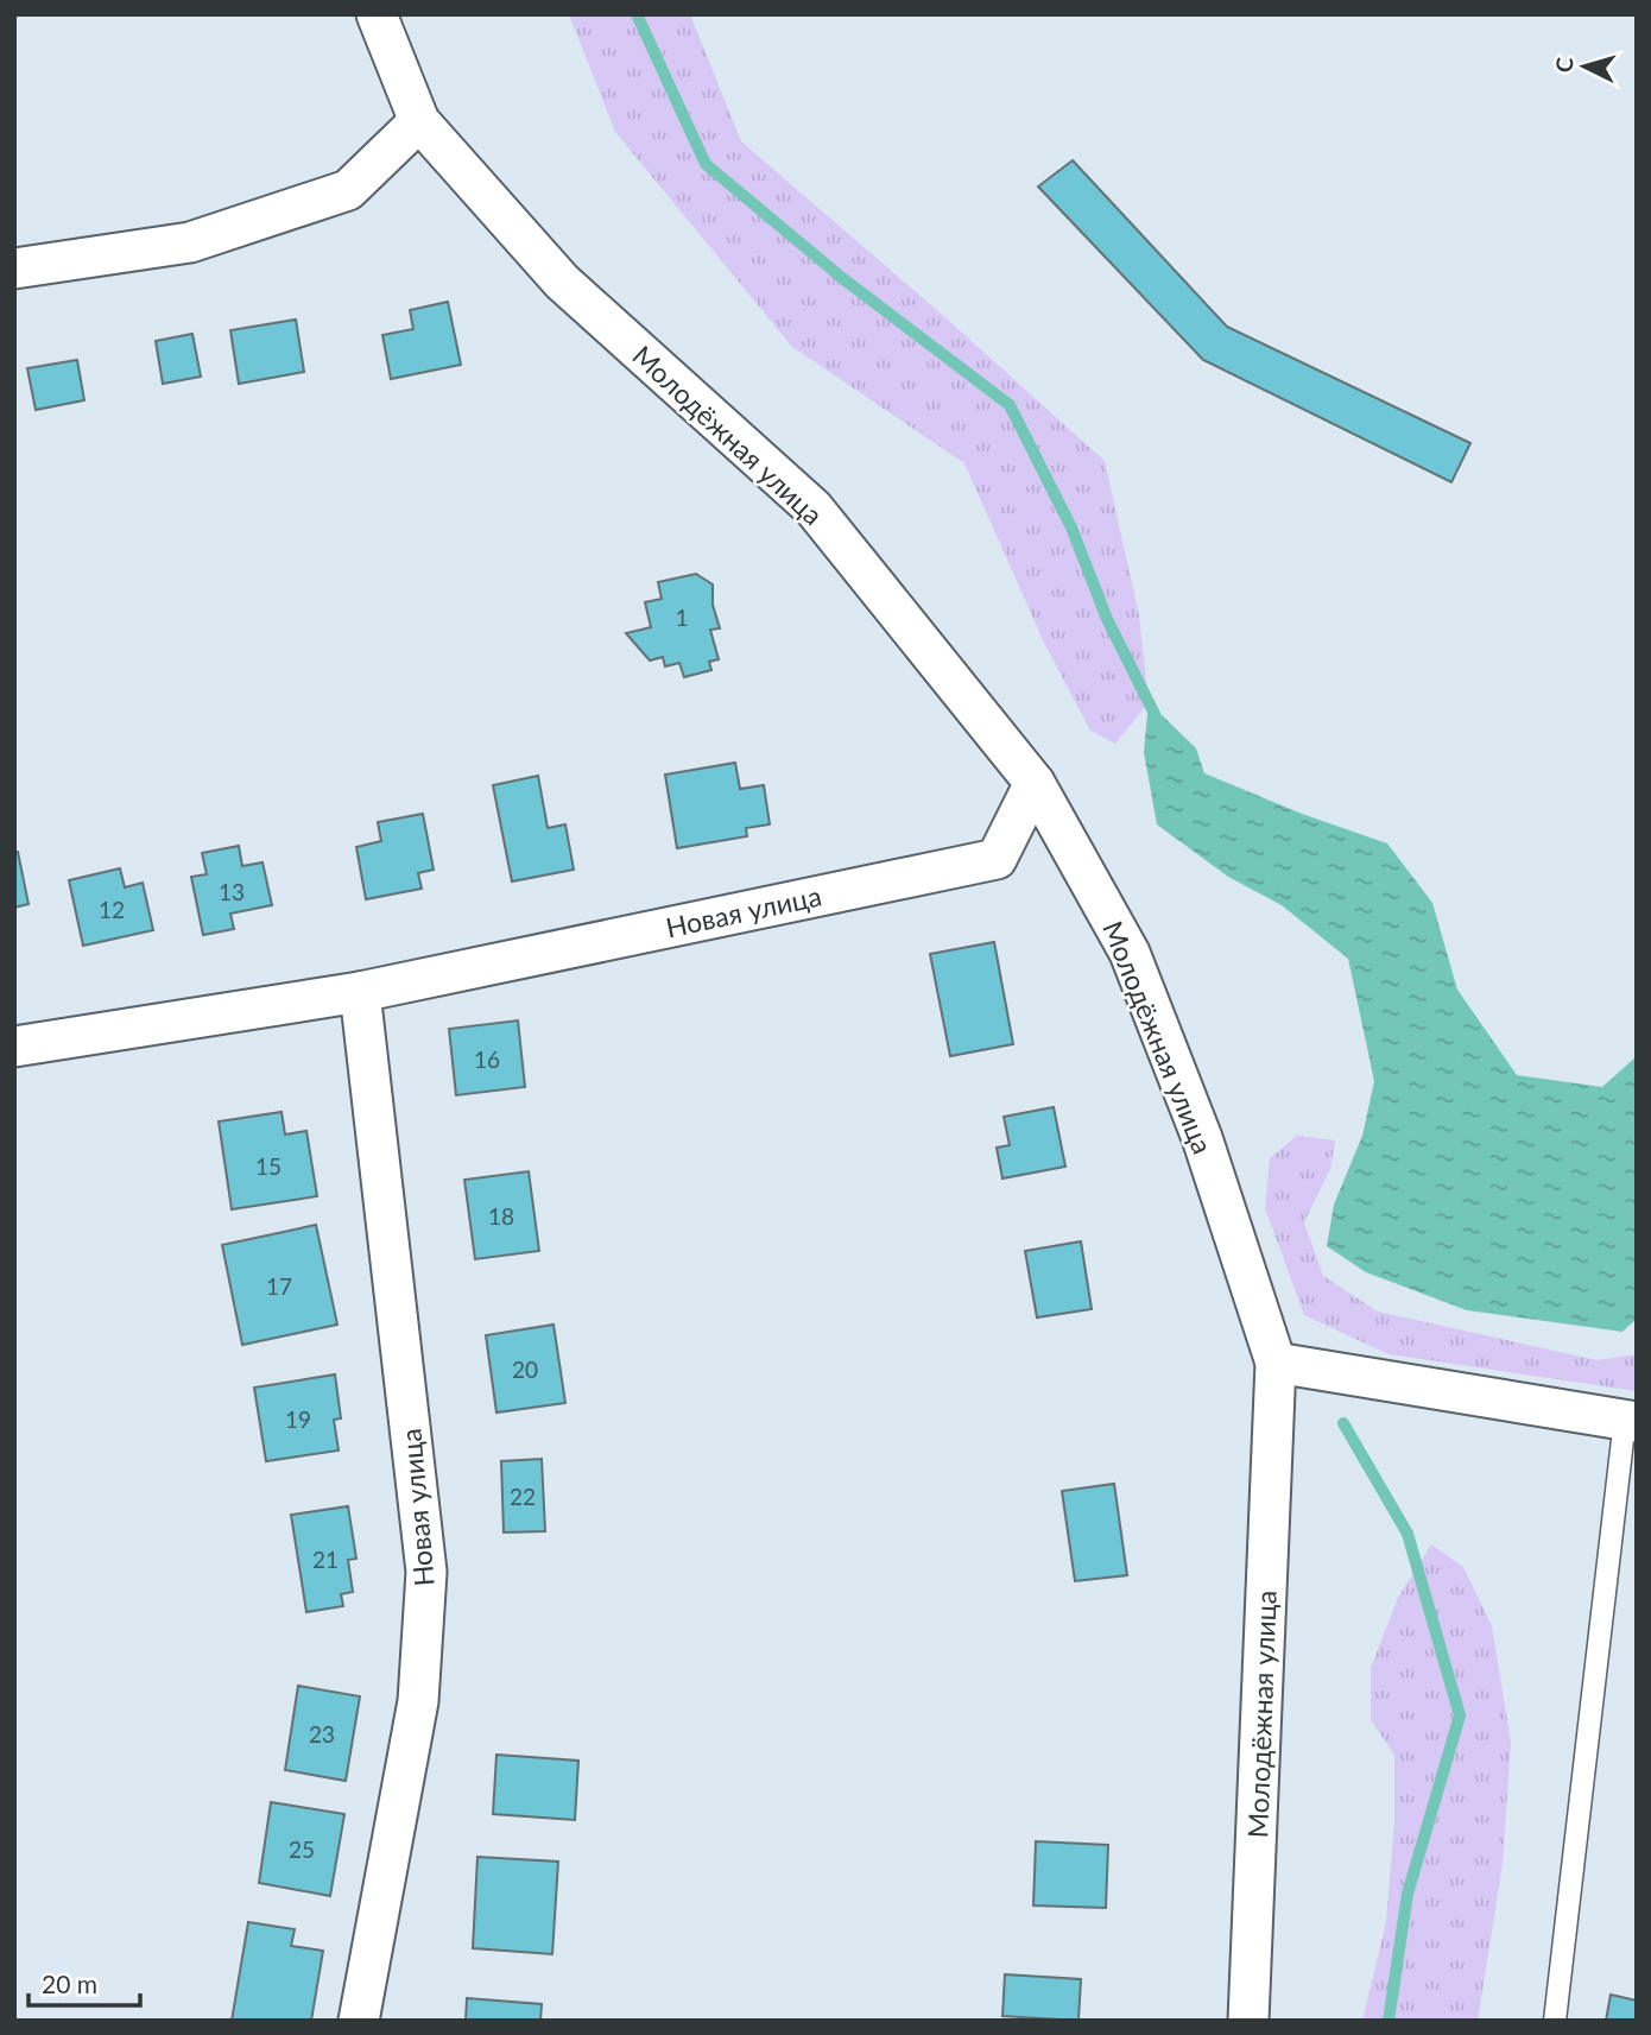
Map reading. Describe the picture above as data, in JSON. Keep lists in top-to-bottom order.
{
  "streets": {
    "street": ["Молодёжная улица", "Новая улица"]
  },
  "crossings": [
    ["Молодёжная улица", "Новая улица"]
  ],
  "house_numbers": [
    "1",
    "13",
    "12",
    "16",
    "15",
    "18",
    "17",
    "20",
    "19",
    "22",
    "21",
    "23",
    "25"
  ],
  "scale_bar": "20 m",
  "north": "left"
}
